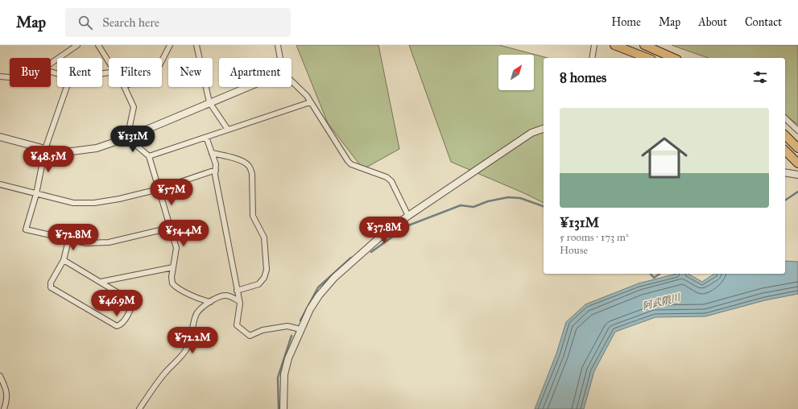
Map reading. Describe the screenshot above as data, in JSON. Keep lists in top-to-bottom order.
{
  "water": ["阿武隈川"],
  "north": "top right",
  "page": {
    "header": "Map",
    "search": "Search here",
    "nav": [
      "Home",
      "Map",
      "About",
      "Contact"
    ],
    "chip": [
      "Buy",
      "Rent",
      "Filters",
      "New",
      "Apartment"
    ],
    "heading": "8 homes",
    "list": [
      {
        "name": "¥131M",
        "note": "5 rooms · 173 m² · House"
      }
    ],
    "price": [
      "¥131M",
      "¥48.5M",
      "¥57M",
      "¥37.8M",
      "¥54.4M",
      "¥72.8M",
      "¥46.9M",
      "¥72.2M"
    ]
  }
}
